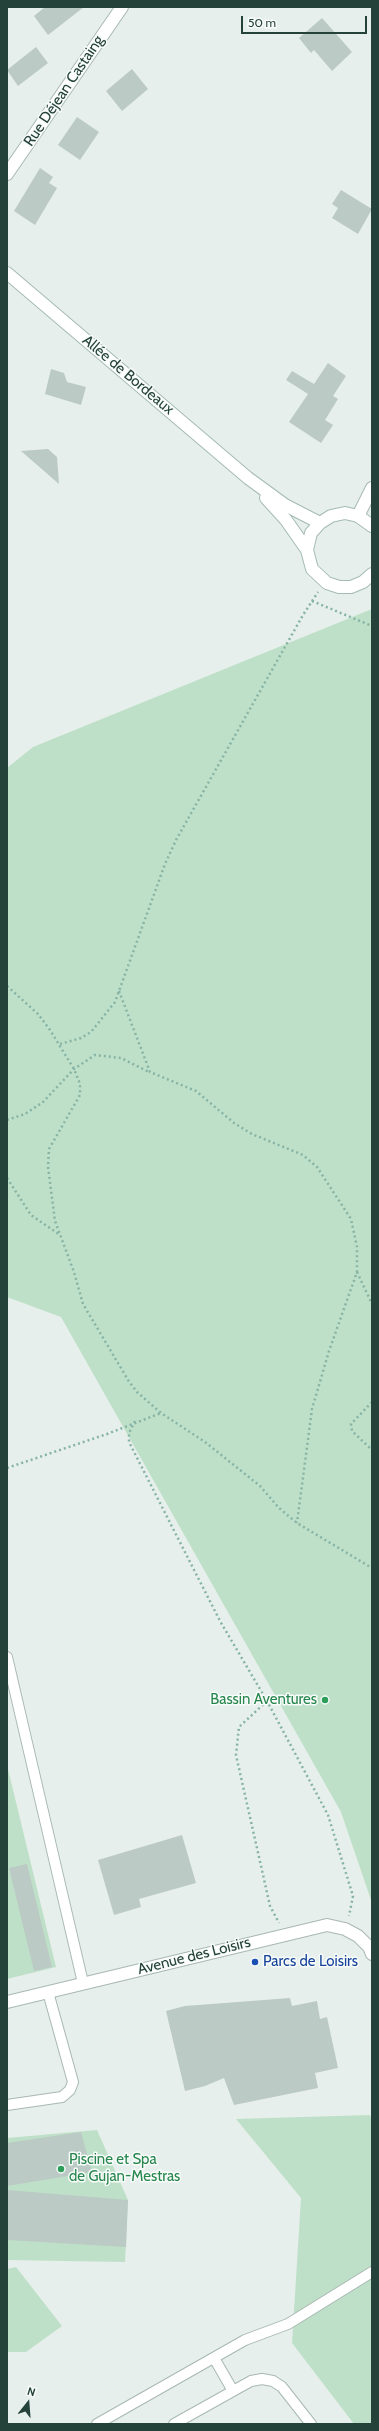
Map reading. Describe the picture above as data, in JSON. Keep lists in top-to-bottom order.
{
  "streets": {
    "main road": ["Rue Déjean Castaing", "Allée de Bordeaux", "Avenue des Loisirs"]
  },
  "places": ["Bassin Aventures", "Parcs de Loisirs", "Piscine et Spa de Gujan-Mestras"],
  "scale_bar": "50 m",
  "north": "top"
}
